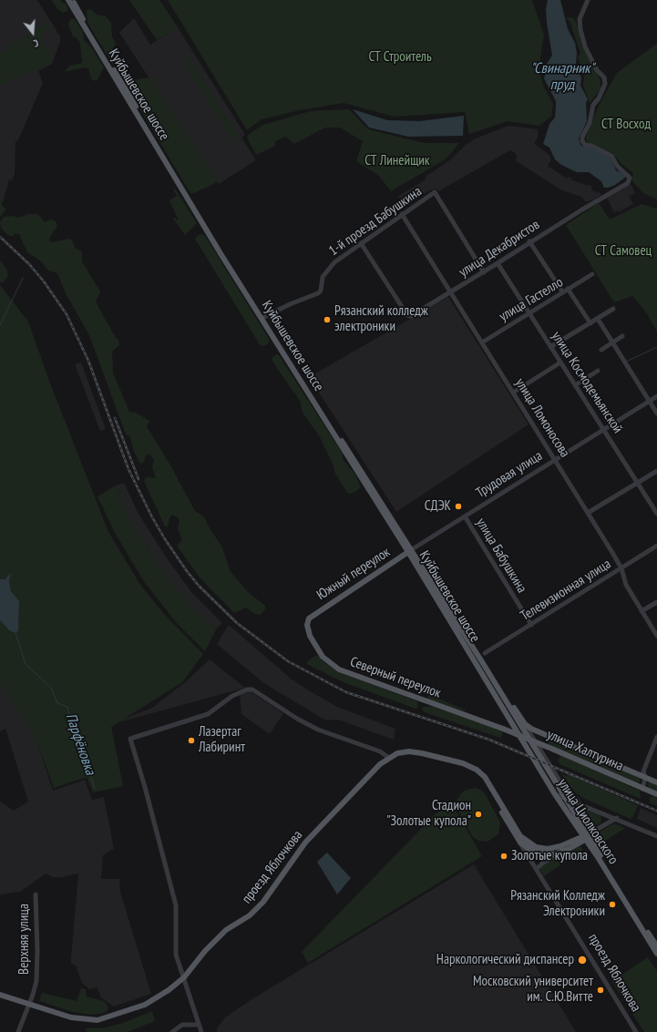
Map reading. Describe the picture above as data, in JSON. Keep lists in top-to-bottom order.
{
  "streets": {
    "main road": [
      "Куйбышевское шоссе",
      "Южный переулок",
      "Северный переулок",
      "улица Халтурина",
      "улица Циолковского",
      "проезд Яблочкова"
    ],
    "street": [
      "1-й проезд Бабушкина",
      "улица Декабристов",
      "улица Гастелло",
      "улица Космодемьянской",
      "улица Ломоносова",
      "Трудовая улица",
      "улица Бабушкина",
      "Телевизионная улица",
      "Верхняя улица"
    ]
  },
  "crossings": [
    ["Куйбышевское шоссе", "1-й проезд Бабушкина"],
    ["Куйбышевское шоссе", "Трудовая улица"],
    ["Куйбышевское шоссе", "Южный переулок"],
    ["Куйбышевское шоссе", "улица Халтурина"],
    ["Куйбышевское шоссе", "улица Циолковского"],
    ["1-й проезд Бабушкина", "улица Декабристов"],
    ["1-й проезд Бабушкина", "улица Ломоносова"],
    ["улица Декабристов", "улица Космодемьянской"],
    ["улица Декабристов", "улица Ломоносова"],
    ["улица Гастелло", "улица Космодемьянской"],
    ["улица Гастелло", "улица Ломоносова"],
    ["улица Космодемьянской", "Трудовая улица"],
    ["улица Ломоносова", "Трудовая улица"],
    ["улица Ломоносова", "Телевизионная улица"],
    ["Трудовая улица", "улица Бабушкина"],
    ["Трудовая улица", "Южный переулок"],
    ["улица Бабушкина", "Телевизионная улица"],
    ["Южный переулок", "Северный переулок"],
    ["Северный переулок", "улица Халтурина"],
    ["улица Циолковского", "проезд Яблочкова"],
    ["проезд Яблочкова", "Верхняя улица"]
  ],
  "water": ["\"Свинарник\" пруд", "Парфёновка"],
  "parks": [
    "СТ Строитель",
    "СТ Восход",
    "СТ Линейщик",
    "СТ Самовец"
  ],
  "places": [
    "Рязанский колледж электроники",
    "СДЭК",
    "Лазертаг Лабиринт",
    "Стадион \"Золотые купола\"",
    "Золотые купола",
    "Рязанский Колледж Электроники",
    "Наркологический диспансер",
    "Московский университет им. С.Ю.Витте"
  ],
  "north": "bottom"
}
